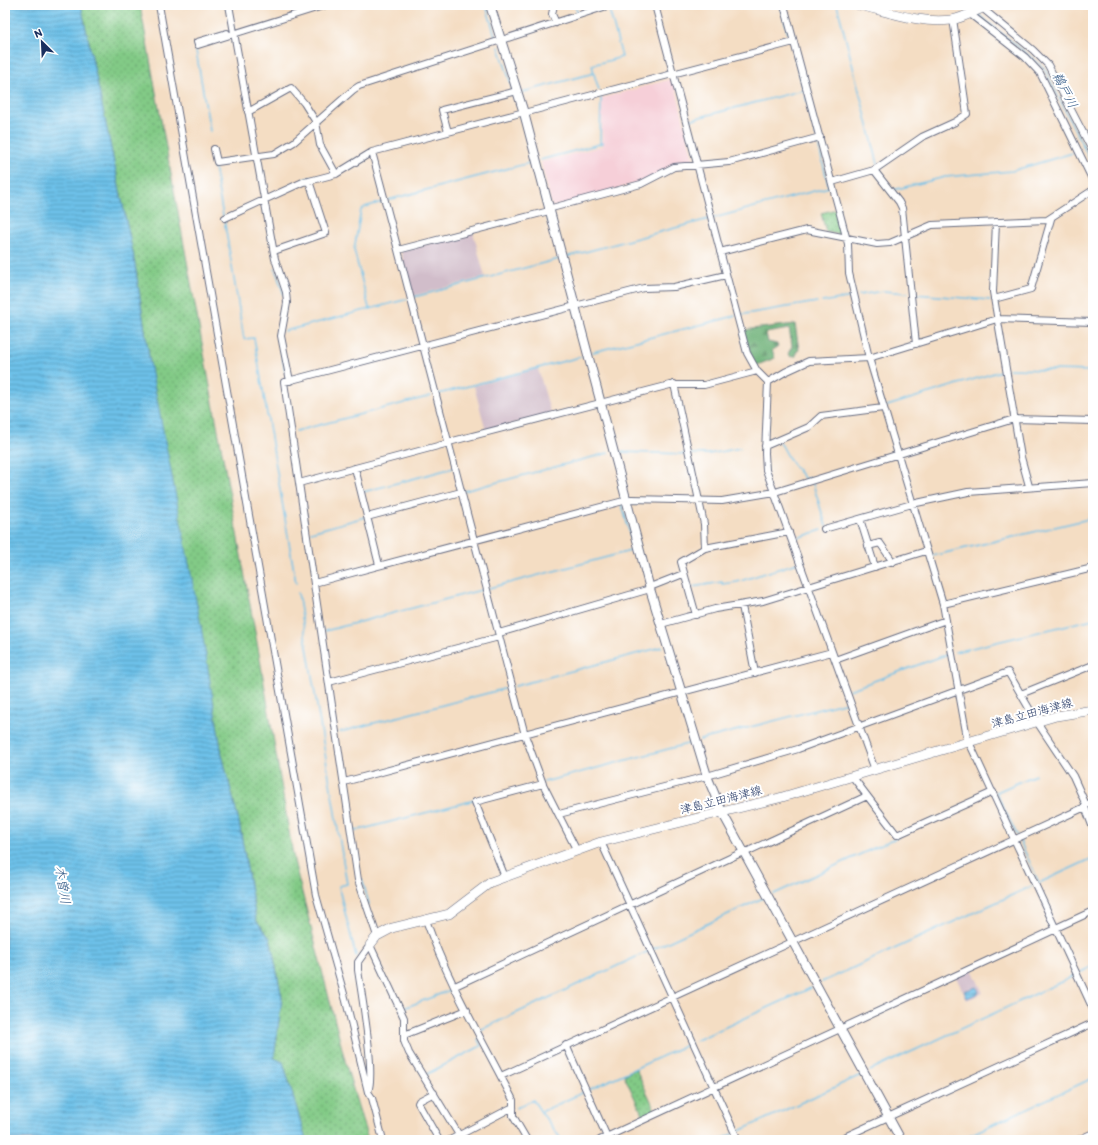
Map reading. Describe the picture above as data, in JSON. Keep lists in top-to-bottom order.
{
  "streets": {
    "main road": ["津島立田海津線"]
  },
  "water": ["鵜戸川", "木曽川"],
  "north": "top left"
}
